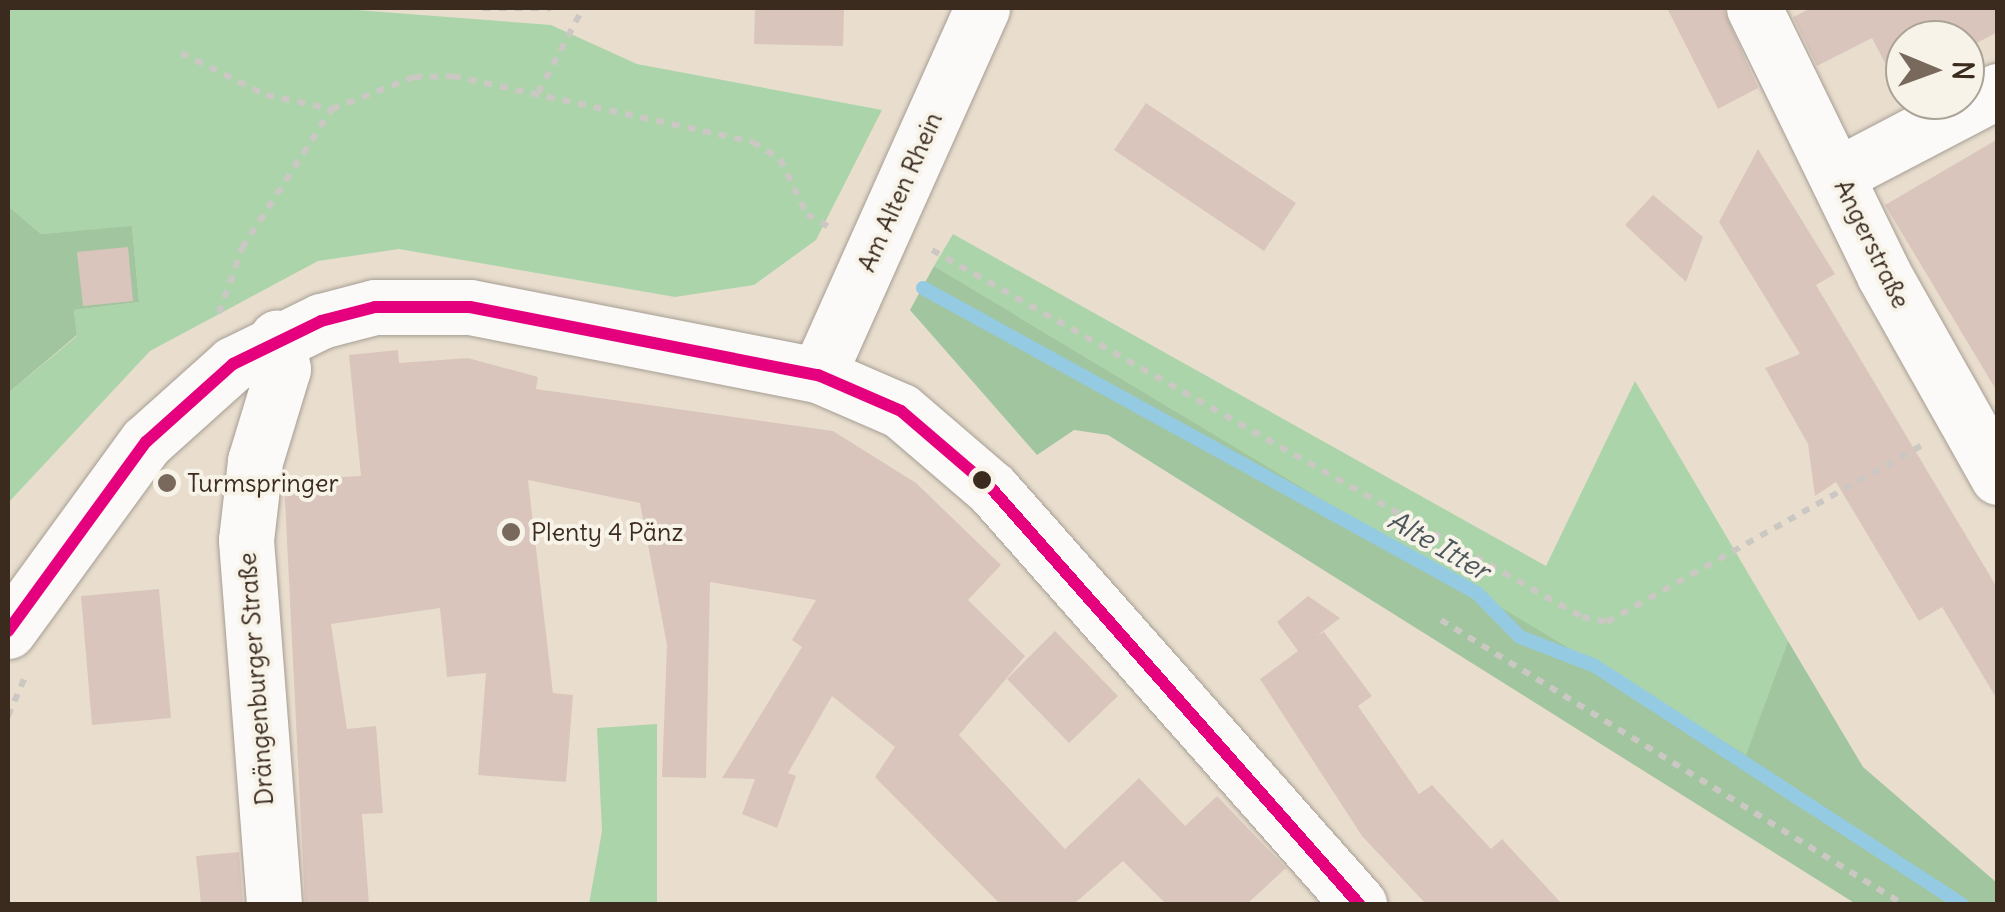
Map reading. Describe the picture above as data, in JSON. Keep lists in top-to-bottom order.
{
  "streets": {
    "street": ["Am Alten Rhein", "Angerstraße", "Drängenburger Straße"]
  },
  "water": ["Alte Itter"],
  "places": ["Turmspringer", "Plenty 4 Pänz"],
  "north": "right"
}
